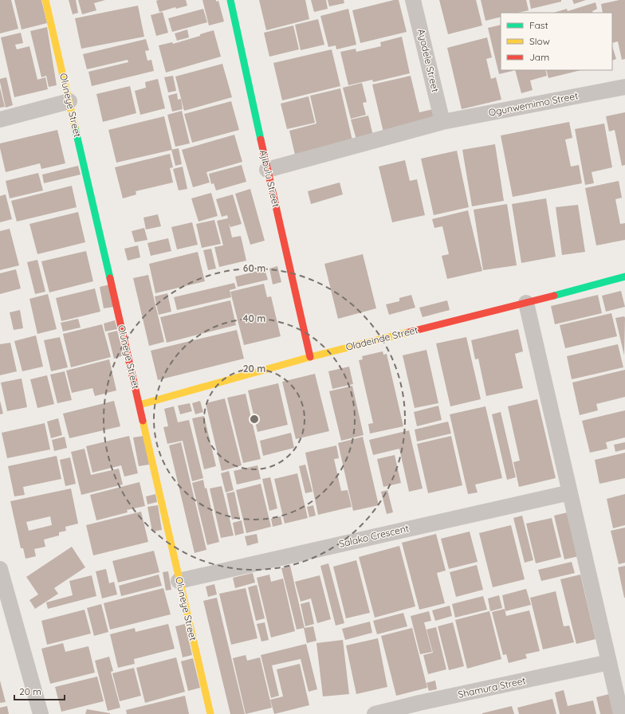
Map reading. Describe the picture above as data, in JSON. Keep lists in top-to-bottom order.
{
  "streets": {
    "street": [
      "Ayodele Street",
      "Ogunwemimo Street",
      "Oluneye Street",
      "Ajibulu Street",
      "Oladeinde Street",
      "Salako Crescent",
      "Shamura Street"
    ]
  },
  "crossings": [
    ["Ayodele Street", "Ogunwemimo Street"],
    ["Ogunwemimo Street", "Ajibulu Street"],
    ["Oluneye Street", "Oladeinde Street"],
    ["Oluneye Street", "Salako Crescent"],
    ["Ajibulu Street", "Oladeinde Street"]
  ],
  "legend": ["Fast", "Slow", "Jam"],
  "scale_bar": "20 m",
  "rings": ["60 m", "40 m", "20 m"]
}
